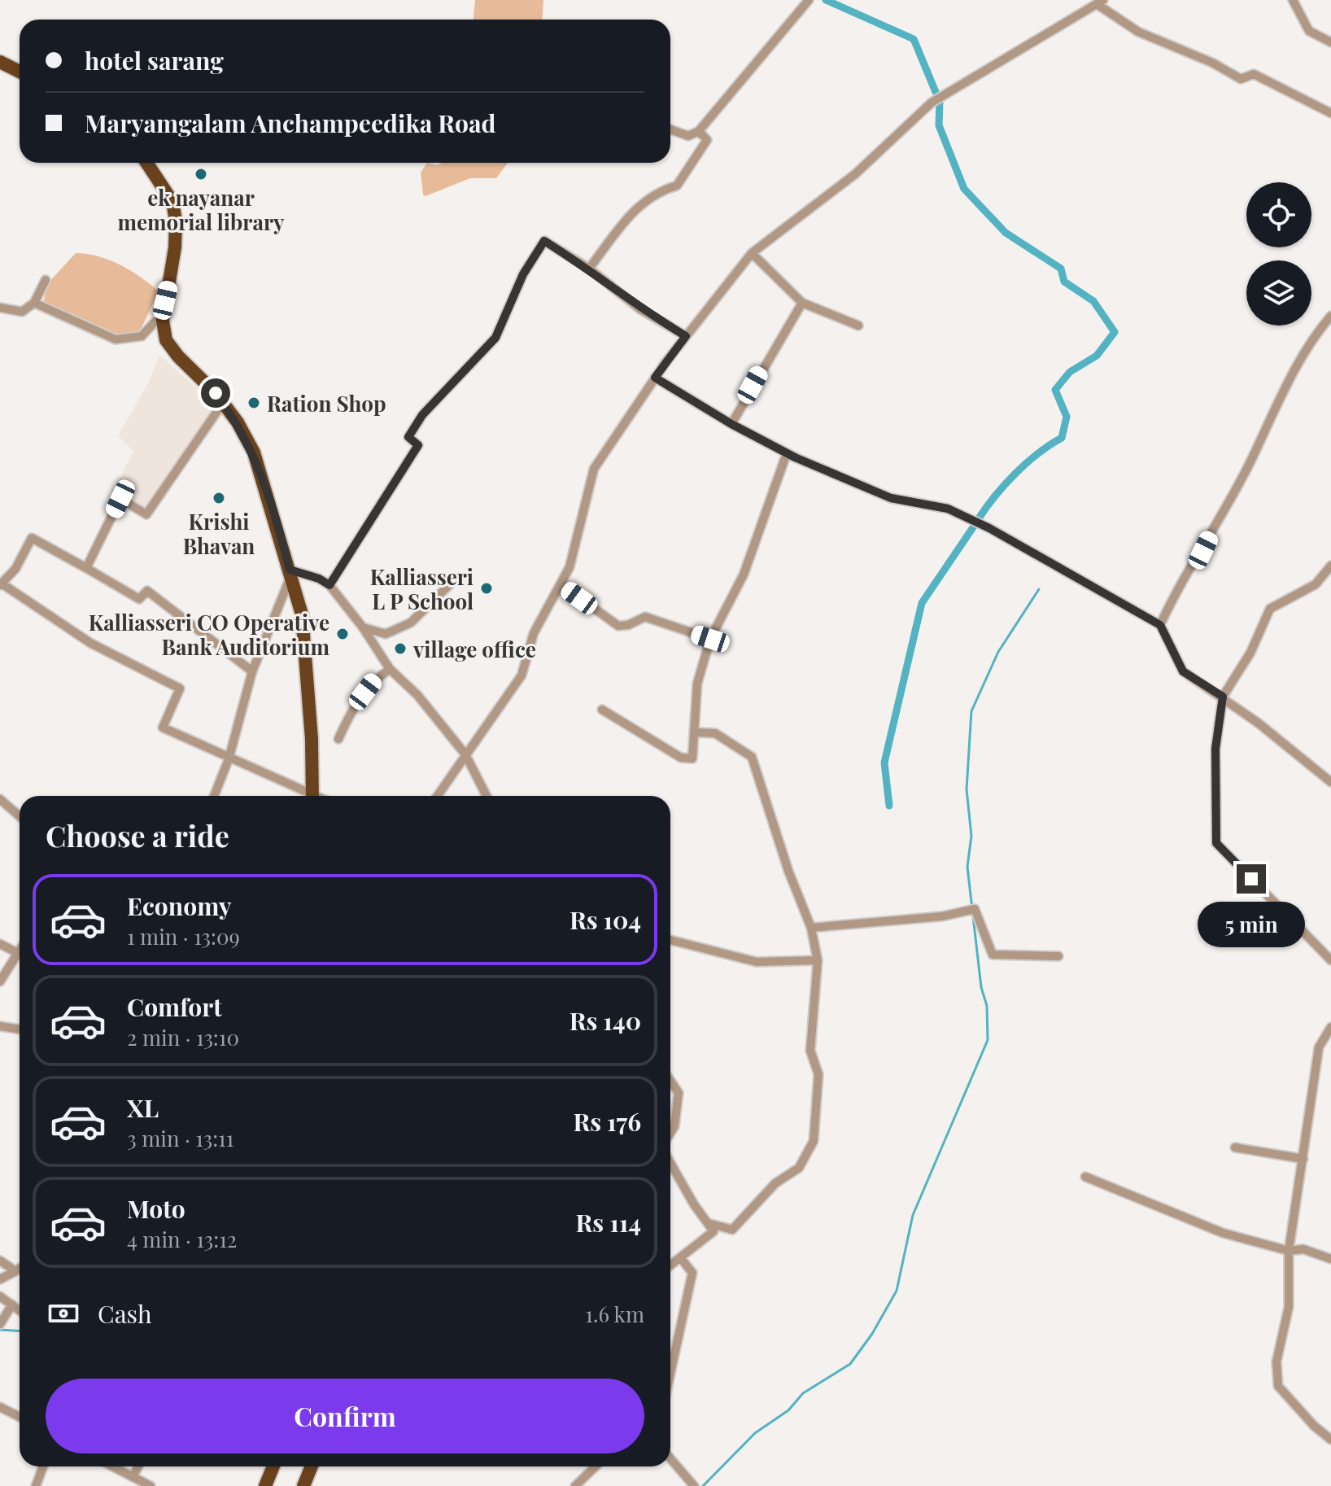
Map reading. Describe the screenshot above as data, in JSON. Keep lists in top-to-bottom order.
{
  "places": [
    "ek nayanar memorial library",
    "Ration Shop",
    "Krishi Bhavan",
    "Kalliasseri L P School",
    "Kalliasseri CO Operative Bank Auditorium",
    "village office"
  ],
  "page": {
    "banner": ["hotel sarang", "Maryamgalam Anchampeedika Road"],
    "heading": "Choose a ride",
    "list": [
      {
        "name": "Economy",
        "note": "1 min · 13:09",
        "value": "Rs 104"
      },
      {
        "name": "Comfort",
        "note": "2 min · 13:10",
        "value": "Rs 140"
      },
      {
        "name": "XL",
        "note": "3 min · 13:11",
        "value": "Rs 176"
      },
      {
        "name": "Moto",
        "note": "4 min · 13:12",
        "value": "Rs 114"
      }
    ],
    "bubble": "5 min",
    "pay": ["Cash", "1.6 km"],
    "buttons": "Confirm"
  }
}
